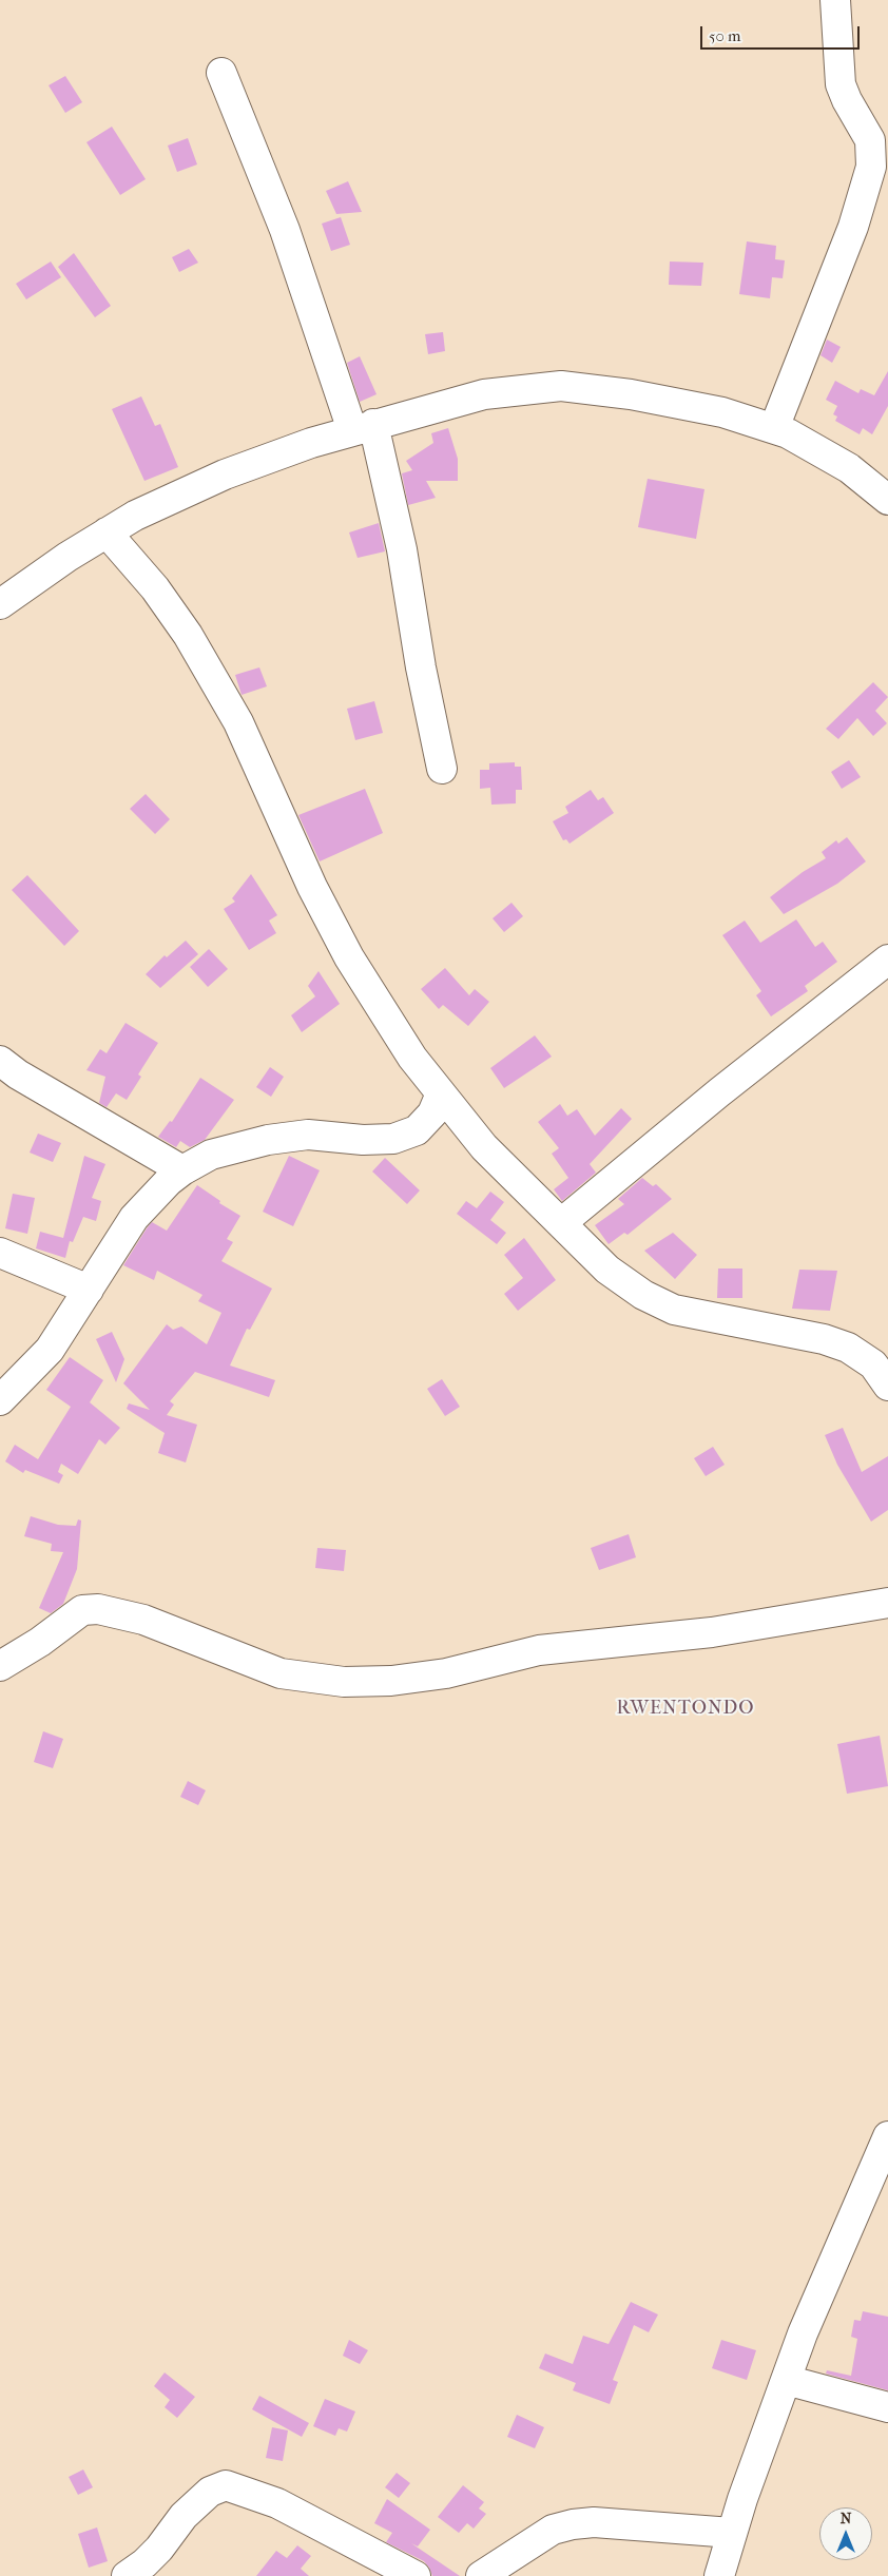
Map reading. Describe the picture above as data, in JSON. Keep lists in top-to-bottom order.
{
  "districts": ["RWENTONDO"],
  "scale_bar": "50 m",
  "north": "top"
}
